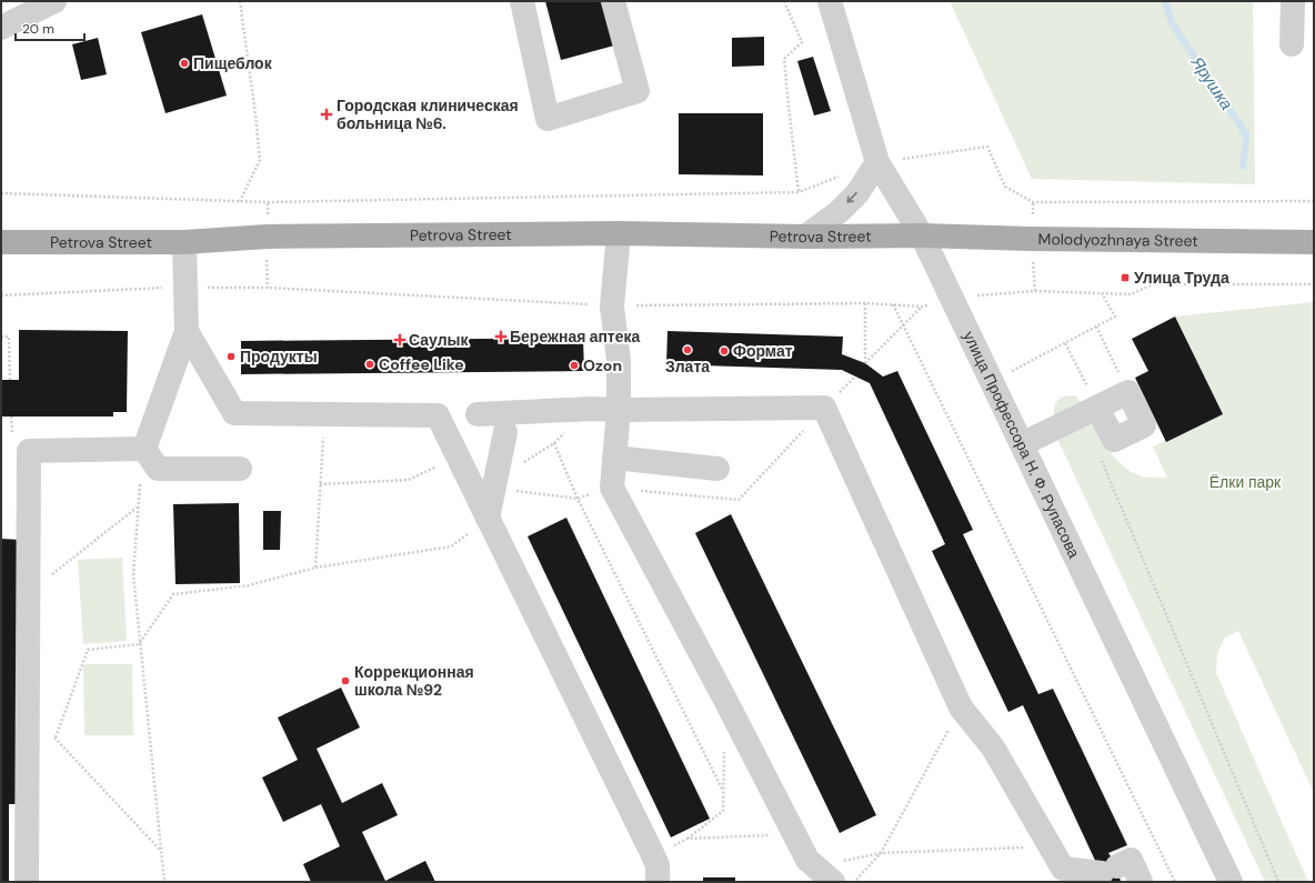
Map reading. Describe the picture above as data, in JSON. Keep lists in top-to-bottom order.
{
  "streets": {
    "main road": ["Petrova Street", "Molodyozhnaya Street"],
    "street": ["улица Профессора Н. Ф. Рупасова"]
  },
  "crossings": [
    ["Petrova Street", "Molodyozhnaya Street"],
    ["Petrova Street", "улица Профессора Н. Ф. Рупасова"],
    ["Molodyozhnaya Street", "улица Профессора Н. Ф. Рупасова"]
  ],
  "water": ["Ярушка"],
  "parks": ["Ёлки парк"],
  "places": {
    "other": [
      "Пищеблок",
      "Злата",
      "Формат",
      "Продукты",
      "Coffee Like",
      "Ozon",
      "Коррекционная школа №92"
    ],
    "health": ["Городская клиническая больница №6.", "Бережная аптека", "Саулык"],
    "transit": ["Улица Труда"]
  },
  "scale_bar": "20 m"
}
